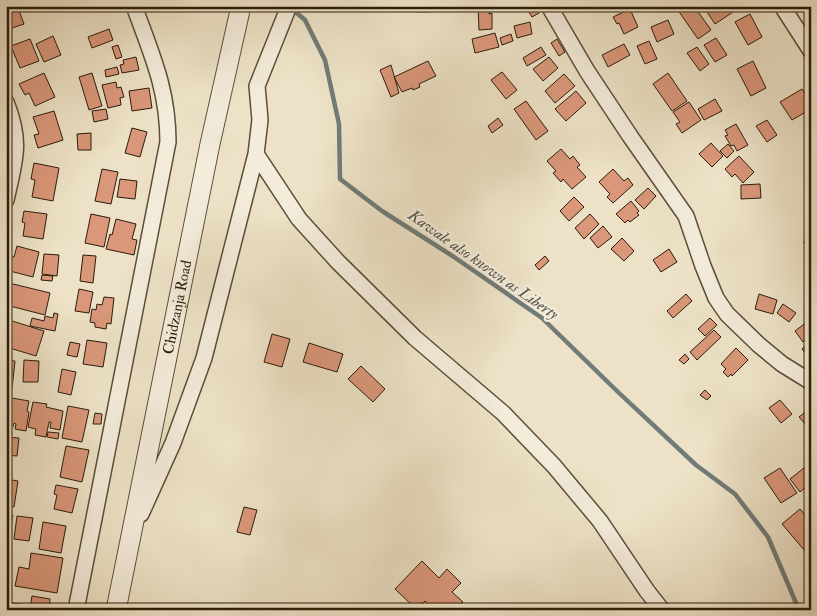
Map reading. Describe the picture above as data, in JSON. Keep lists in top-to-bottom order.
{
  "streets": {
    "street": ["Chidzanja Road"]
  },
  "water": ["Kawale also known as Liberty"]
}
